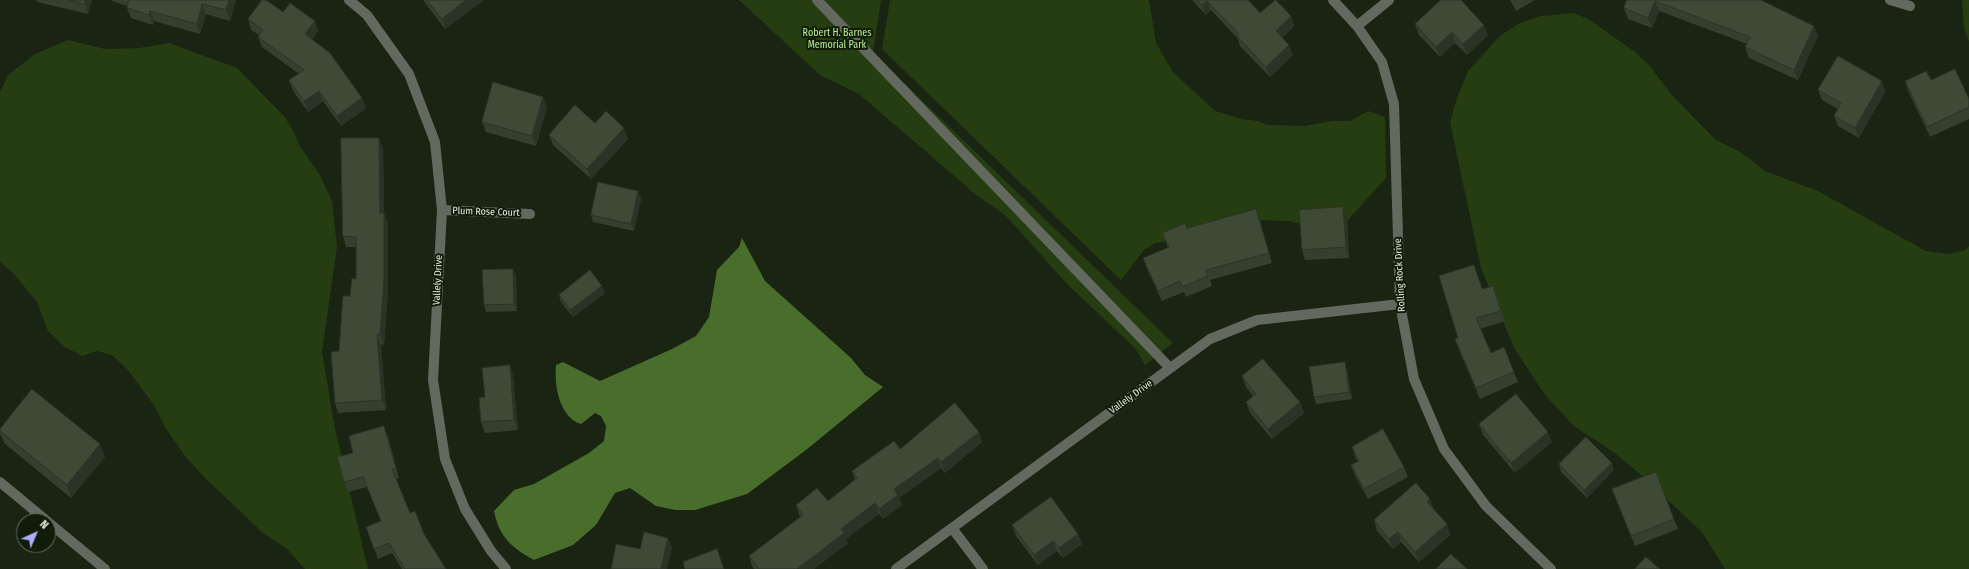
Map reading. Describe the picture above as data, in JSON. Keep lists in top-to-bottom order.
{
  "streets": {
    "street": ["Plum Rose Court", "Rolling Rock Drive", "Vallely Drive"]
  },
  "crossings": [
    ["Plum Rose Court", "Vallely Drive"],
    ["Rolling Rock Drive", "Vallely Drive"]
  ],
  "parks": ["Robert H. Barnes Memorial Park"],
  "north": "top right"
}
